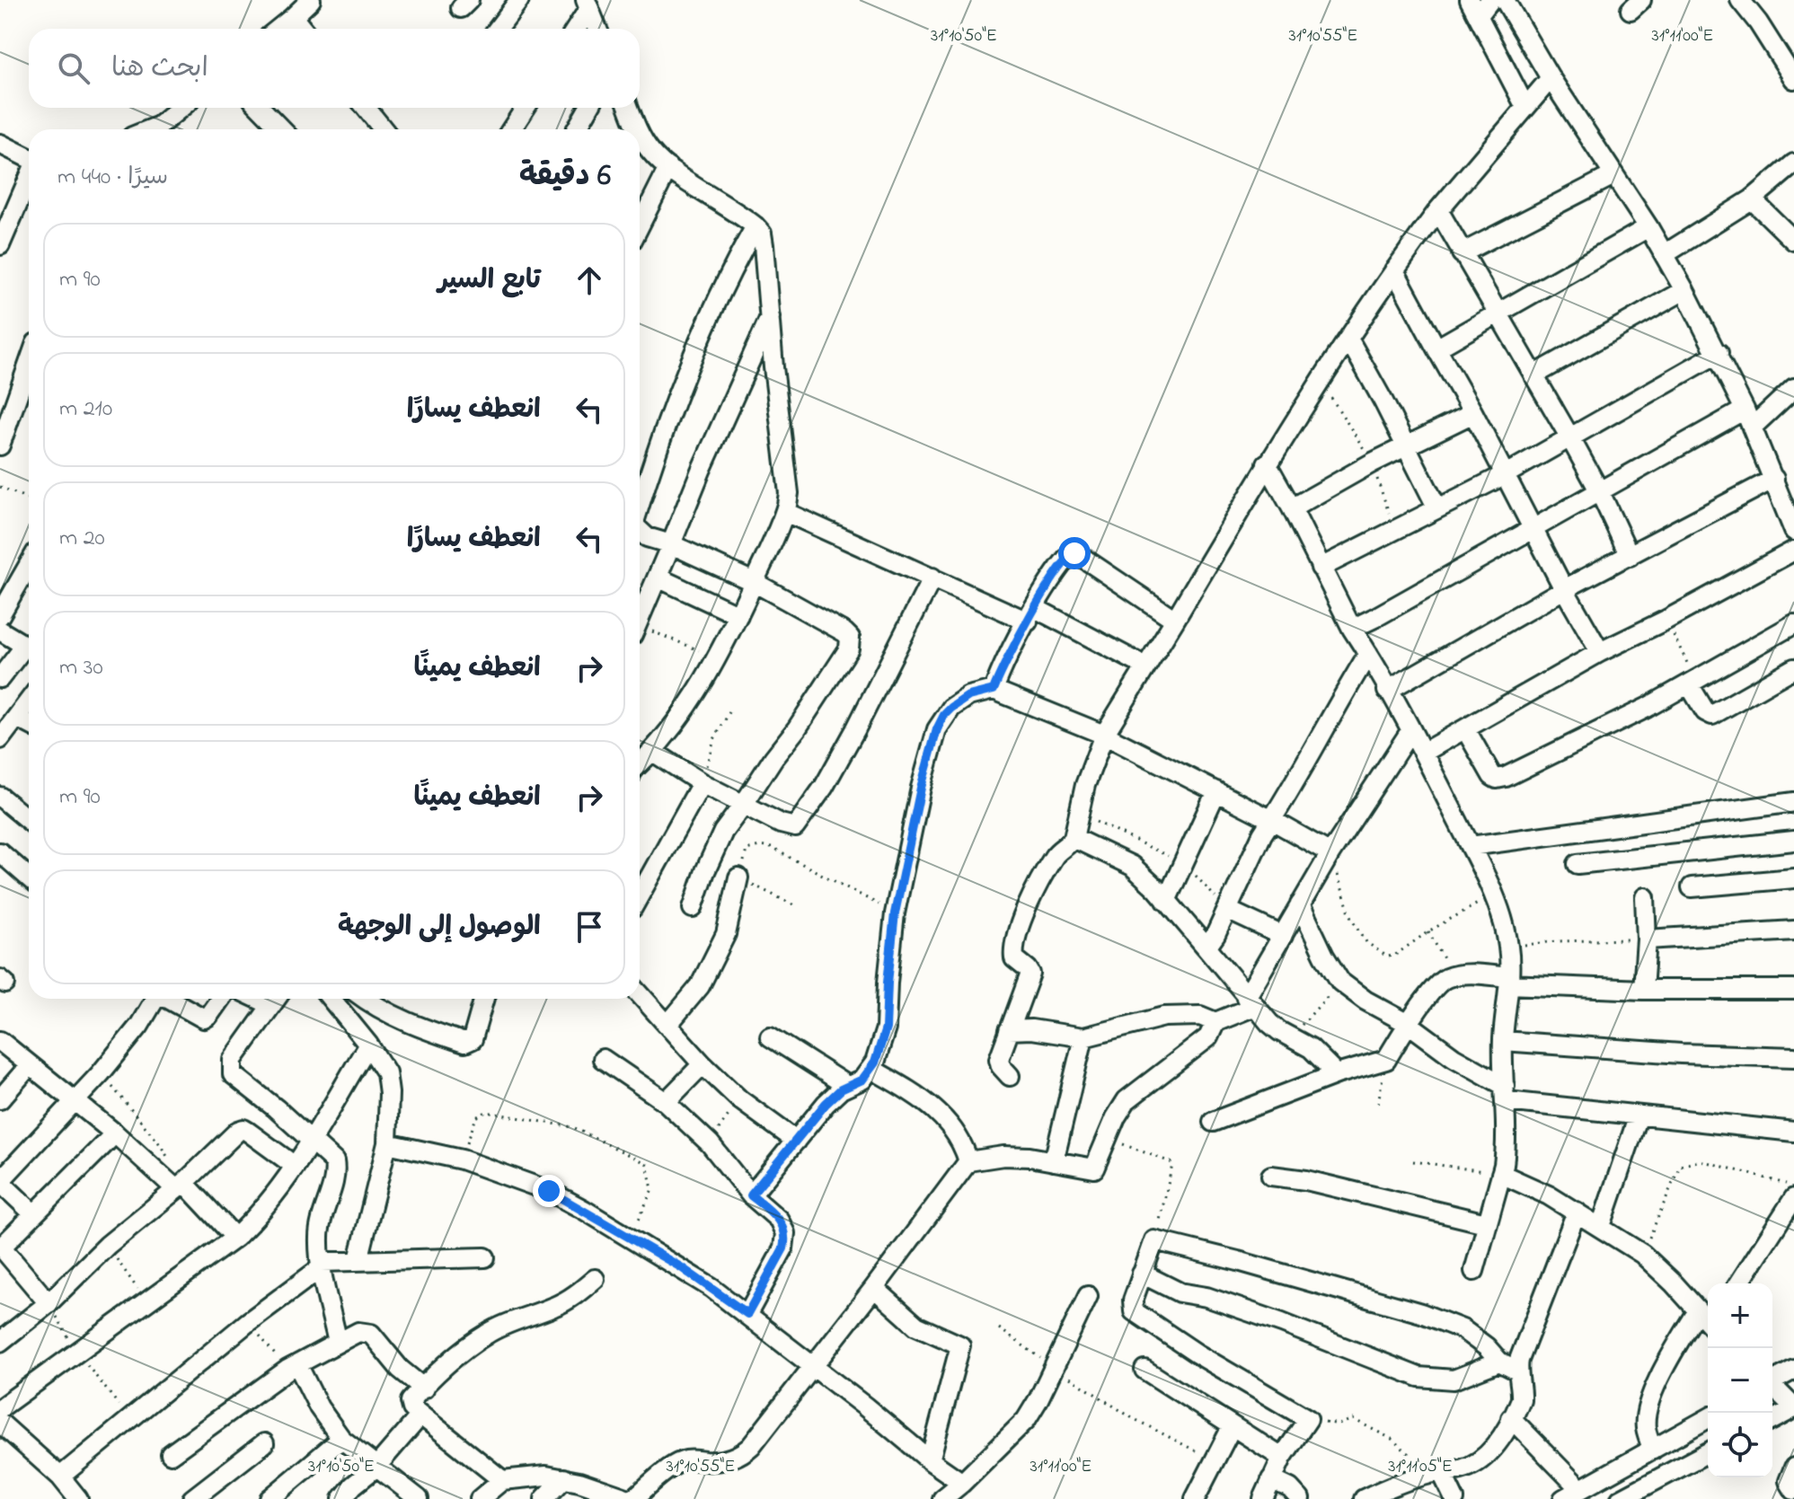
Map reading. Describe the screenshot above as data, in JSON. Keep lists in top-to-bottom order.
{
  "page": {
    "search": "ابحث هنا",
    "heading": ["6 دقيقة", "سيرًا · 440 m"],
    "list": [
      ["تابع السير", "90 m"],
      ["انعطف يسارًا", "210 m"],
      ["انعطف يسارًا", "20 m"],
      ["انعطف يمينًا", "30 m"],
      ["انعطف يمينًا", "90 m"],
      "الوصول إلى الوجهة"
    ],
    "map_buttons": ["+", "−"]
  },
  "coordinates": [
    "31°10'50\"E",
    "31°10'55\"E",
    "31°11'00\"E",
    "31°11'05\"E"
  ]
}
